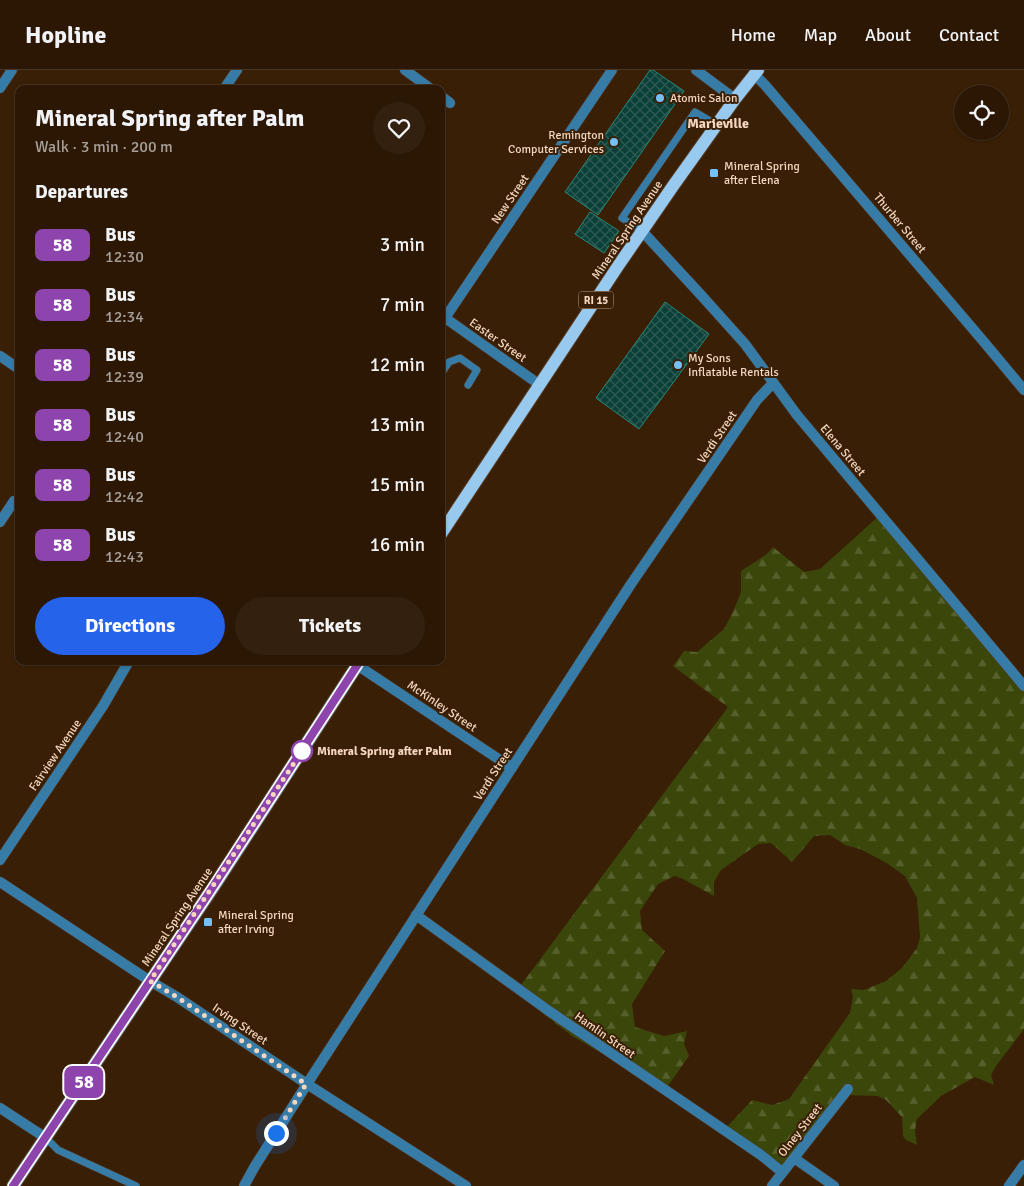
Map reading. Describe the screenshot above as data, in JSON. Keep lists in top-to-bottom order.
{
  "streets": {
    "main road": ["Mineral Spring Avenue", "RI 15"],
    "street": [
      "New Street",
      "Thurber Street",
      "Easter Street",
      "Verdi Street",
      "Elena Street",
      "McKinley Street",
      "Fairview Avenue",
      "Irving Street",
      "Hamlin Street",
      "Olney Street"
    ]
  },
  "crossings": [
    ["Thurber Street", "Mineral Spring Avenue"],
    ["Mineral Spring Avenue", "Easter Street"],
    ["Mineral Spring Avenue", "Elena Street"],
    ["Mineral Spring Avenue", "Irving Street"],
    ["Verdi Street", "Elena Street"],
    ["Verdi Street", "McKinley Street"],
    ["Verdi Street", "Irving Street"],
    ["Verdi Street", "Hamlin Street"],
    ["Hamlin Street", "Olney Street"]
  ],
  "districts": ["Marieville"],
  "places": {
    "other": [
      "Atomic Salon",
      "Remington Computer Services",
      "My Sons Inflatable Rentals",
      "Mineral Spring after Palm"
    ],
    "transit": ["Mineral Spring after Elena", "Mineral Spring after Irving"]
  },
  "lines": ["bus line 58"],
  "page": {
    "header": "Hopline",
    "nav": [
      "Home",
      "Map",
      "About",
      "Contact"
    ],
    "on_map": "58",
    "heading": [
      ["Mineral Spring after Palm", "Walk · 3 min · 200 m"],
      "Departures"
    ],
    "list": [
      {
        "mark": "58",
        "name": "Bus",
        "note": "12:30",
        "value": "3 min"
      },
      {
        "mark": "58",
        "name": "Bus",
        "note": "12:34",
        "value": "7 min"
      },
      {
        "mark": "58",
        "name": "Bus",
        "note": "12:39",
        "value": "12 min"
      },
      {
        "mark": "58",
        "name": "Bus",
        "note": "12:40",
        "value": "13 min"
      },
      {
        "mark": "58",
        "name": "Bus",
        "note": "12:42",
        "value": "15 min"
      },
      {
        "mark": "58",
        "name": "Bus",
        "note": "12:43",
        "value": "16 min"
      }
    ],
    "buttons": ["Directions", "Tickets"]
  }
}
